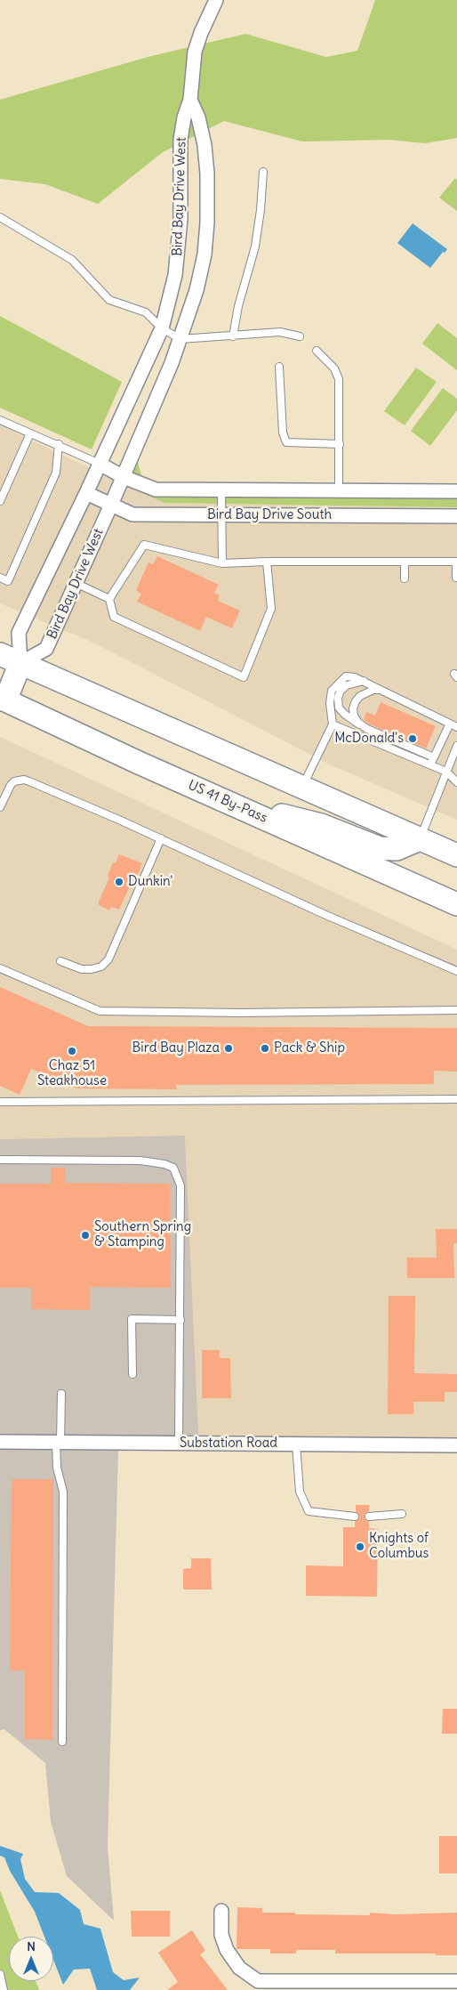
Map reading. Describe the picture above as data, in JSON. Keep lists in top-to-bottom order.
{
  "streets": {
    "main road": ["US 41 By-Pass"],
    "street": ["Bird Bay Drive West", "Bird Bay Drive South", "Substation Road"]
  },
  "crossings": [
    ["Bird Bay Drive West", "Bird Bay Drive South"]
  ],
  "places": [
    "McDonald's",
    "Dunkin'",
    "Bird Bay Plaza",
    "Pack & Ship",
    "Chaz 51 Steakhouse",
    "Southern Spring & Stamping",
    "Knights of Columbus"
  ],
  "north": "top"
}
